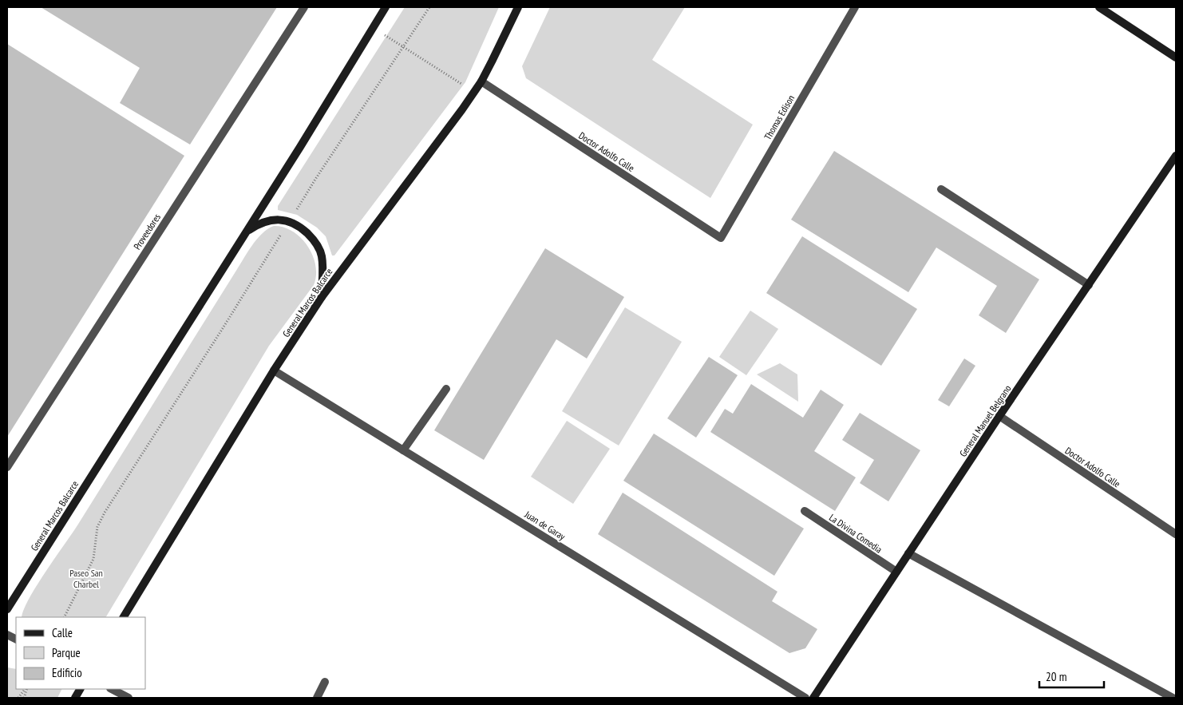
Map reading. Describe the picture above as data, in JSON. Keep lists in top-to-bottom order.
{
  "streets": {
    "main road": ["General Marcos Balcarce", "General Manuel Belgrano"],
    "street": [
      "Thomas Edison",
      "Doctor Adolfo Calle",
      "Proveedores",
      "Juan de Garay",
      "La Divina Comedia"
    ]
  },
  "crossings": [
    ["Thomas Edison", "Doctor Adolfo Calle"],
    ["Doctor Adolfo Calle", "General Marcos Balcarce"],
    ["Doctor Adolfo Calle", "General Manuel Belgrano"],
    ["General Marcos Balcarce", "Juan de Garay"],
    ["General Manuel Belgrano", "La Divina Comedia"]
  ],
  "parks": ["Paseo San Charbel"],
  "legend": ["Calle", "Parque", "Edificio"],
  "scale_bar": "20 m"
}
